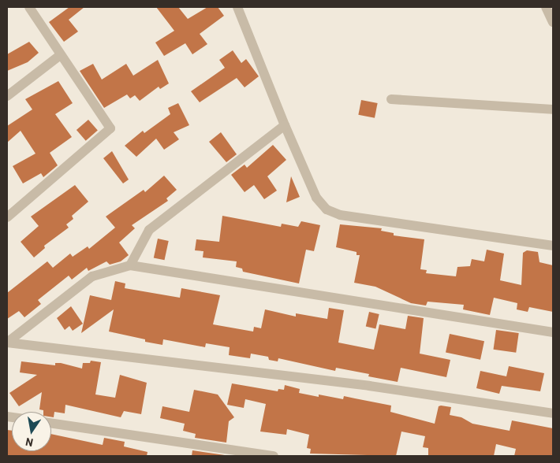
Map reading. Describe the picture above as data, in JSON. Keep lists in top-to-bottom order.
{
  "north": "bottom"
}
